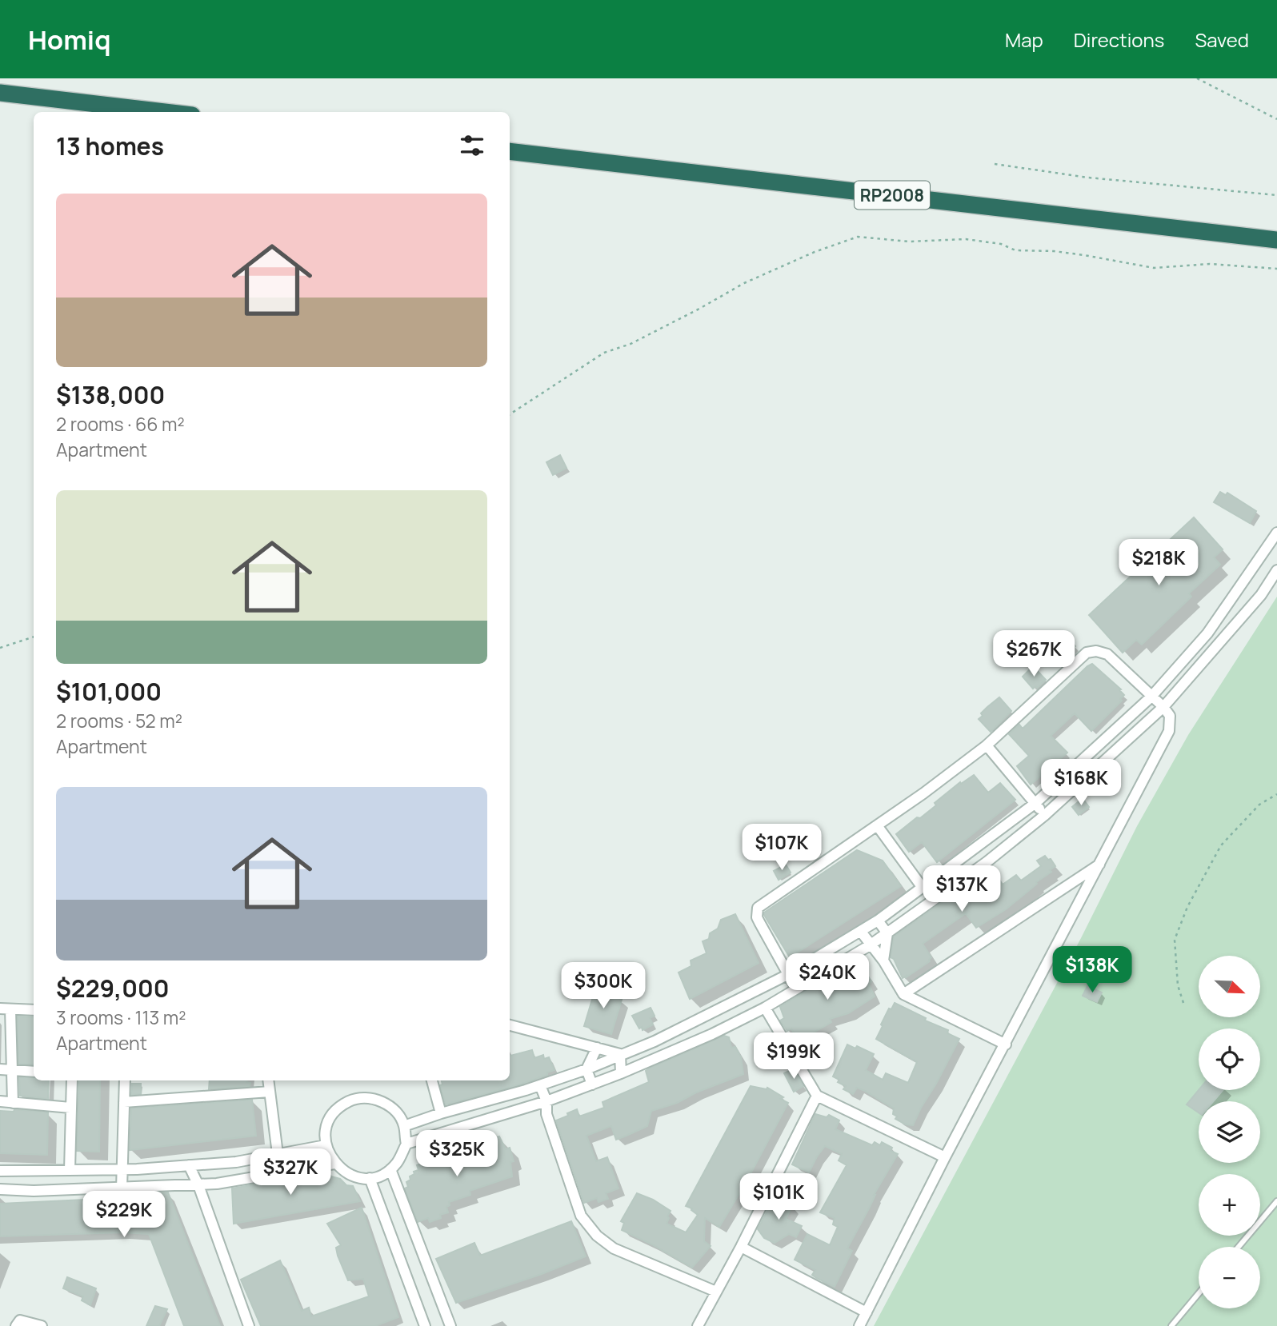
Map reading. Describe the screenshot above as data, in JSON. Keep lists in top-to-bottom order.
{
  "streets": {
    "highway": ["RP2008"]
  },
  "north": "bottom right",
  "page": {
    "header": "Homiq",
    "nav": ["Map", "Directions", "Saved"],
    "heading": "13 homes",
    "list": [
      {
        "name": "$138,000",
        "note": "2 rooms · 66 m² · Apartment"
      },
      {
        "name": "$101,000",
        "note": "2 rooms · 52 m² · Apartment"
      },
      {
        "name": "$229,000",
        "note": "3 rooms · 113 m² · Apartment"
      }
    ],
    "price": [
      "$218K",
      "$267K",
      "$168K",
      "$107K",
      "$137K",
      "$138K",
      "$240K",
      "$300K",
      "$199K",
      "$325K",
      "$327K",
      "$101K",
      "$229K"
    ],
    "map_buttons": ["+", "−"]
  }
}
